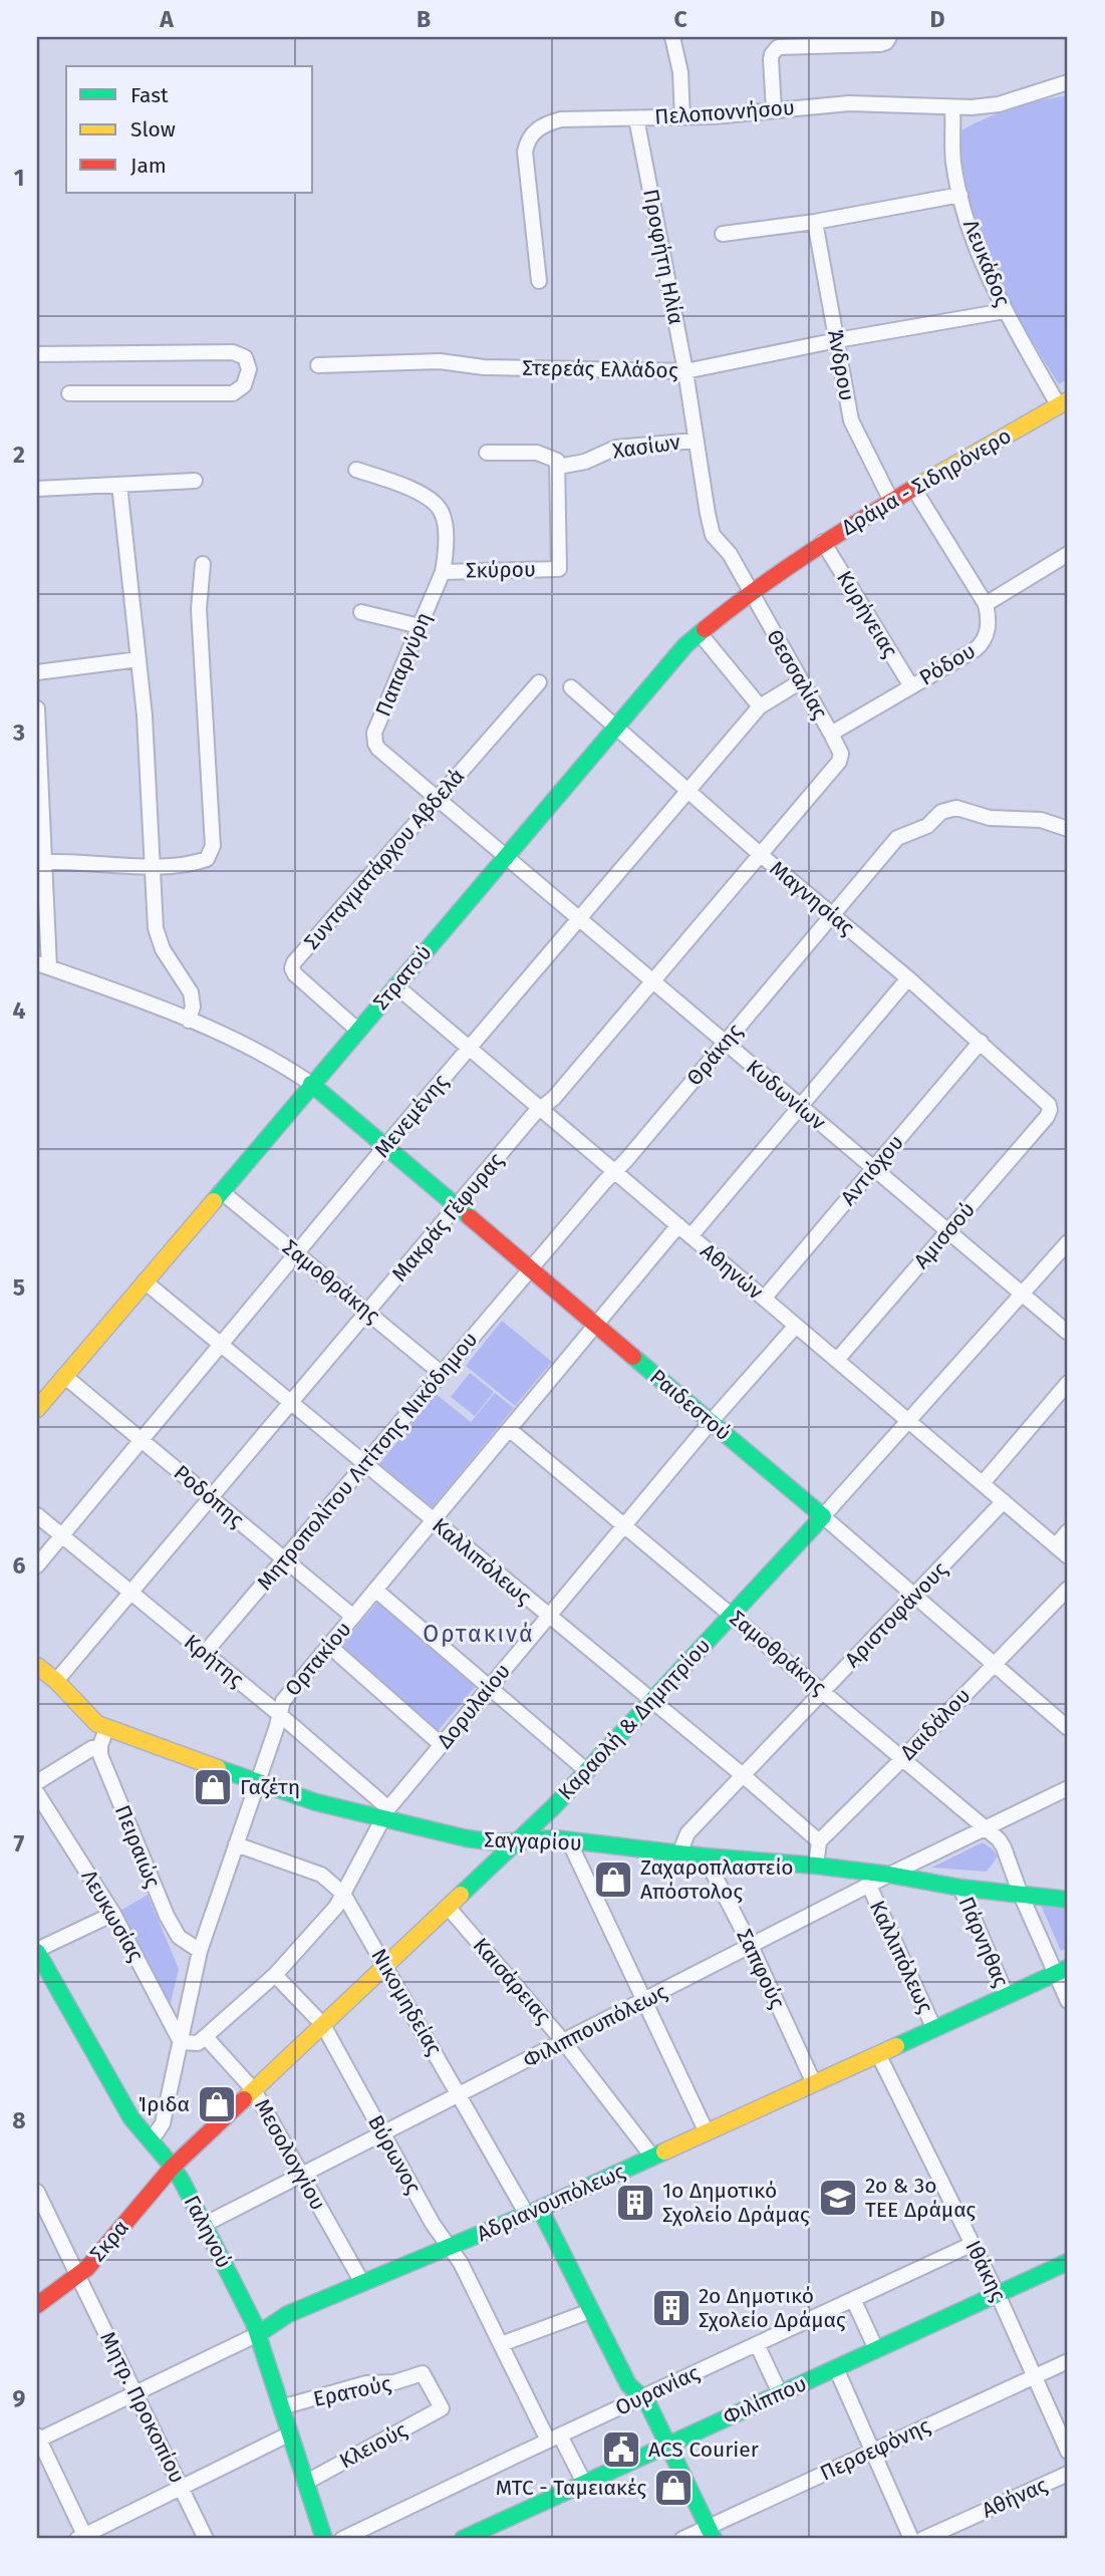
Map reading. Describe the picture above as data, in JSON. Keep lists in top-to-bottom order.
{
  "streets": {
    "street": [
      "Πελοποννήσου",
      "Προφήτη Ηλία",
      "Λευκάδος",
      "Άνδρου",
      "Στερεάς Ελλάδος",
      "Χασίων",
      "Δράμα - Σιδηρόνερο",
      "Σκύρου",
      "Κυρήνειας",
      "Παπαργύρη",
      "Ρόδου",
      "Θεσσαλίας",
      "Συνταγματάρχου Αβδελά",
      "Μαγνησίας",
      "Στρατού",
      "Θράκης",
      "Κυδωνίων",
      "Μενεμένης",
      "Αντιόχου",
      "Μακράς Γέφυρας",
      "Αμισσού",
      "Αθηνών",
      "Σαμοθράκης",
      "Ραιδεστού",
      "Μητροπολίτου Λιτίτσης Νικόδημου",
      "Ροδόπης",
      "Καλλιπόλεως",
      "Αριστοφάνους",
      "Ορτακίου",
      "Κρήτης",
      "Δορυλαίου",
      "Καραολή & Δημητρίου",
      "Δαιδάλου",
      "Σαγγαρίου",
      "Πειραιώς",
      "Λευκωσίας",
      "Πάρνηθας",
      "Σαπφούς",
      "Καισάρειας",
      "Νικομηδείας",
      "Φιλιππουπόλεως",
      "Μεσολογγίου",
      "Βύρωνος",
      "Αδριανουπόλεως",
      "Γαληνού",
      "Σκρα",
      "Ιθάκης",
      "Ουρανίας",
      "Ερατούς",
      "Φιλίππου",
      "Μητρ. Προκοπίου",
      "Κλειούς",
      "Περσεφόνης",
      "Αθήνας"
    ]
  },
  "crossings": [
    ["Πελοποννήσου", "Προφήτη Ηλία"],
    ["Πελοποννήσου", "Λευκάδος"],
    ["Προφήτη Ηλία", "Στερεάς Ελλάδος"],
    ["Προφήτη Ηλία", "Χασίων"],
    ["Προφήτη Ηλία", "Θεσσαλίας"],
    ["Προφήτη Ηλία", "Στρατού"],
    ["Λευκάδος", "Στερεάς Ελλάδος"],
    ["Λευκάδος", "Δράμα - Σιδηρόνερο"],
    ["Άνδρου", "Στερεάς Ελλάδος"],
    ["Άνδρου", "Δράμα - Σιδηρόνερο"],
    ["Χασίων", "Σκύρου"],
    ["Δράμα - Σιδηρόνερο", "Κυρήνειας"],
    ["Δράμα - Σιδηρόνερο", "Στρατού"],
    ["Σκύρου", "Παπαργύρη"],
    ["Κυρήνειας", "Ρόδου"],
    ["Παπαργύρη", "Συνταγματάρχου Αβδελά"],
    ["Παπαργύρη", "Στρατού"],
    ["Παπαργύρη", "Κυδωνίων"],
    ["Ρόδου", "Θεσσαλίας"],
    ["Θεσσαλίας", "Στρατού"],
    ["Θεσσαλίας", "Μενεμένης"],
    ["Θεσσαλίας", "Μακράς Γέφυρας"],
    ["Συνταγματάρχου Αβδελά", "Στρατού"],
    ["Μαγνησίας", "Στρατού"],
    ["Μαγνησίας", "Θράκης"],
    ["Μαγνησίας", "Μενεμένης"],
    ["Μαγνησίας", "Αντιόχου"],
    ["Μαγνησίας", "Μακράς Γέφυρας"],
    ["Μαγνησίας", "Αμισσού"],
    ["Στρατού", "Κυδωνίων"],
    ["Στρατού", "Αθηνών"],
    ["Στρατού", "Σαμοθράκης"],
    ["Στρατού", "Ραιδεστού"],
    ["Στρατού", "Ροδόπης"],
    ["Στρατού", "Καλλιπόλεως"],
    ["Θράκης", "Κυδωνίων"],
    ["Θράκης", "Αθηνών"],
    ["Θράκης", "Ραιδεστού"],
    ["Θράκης", "Μητροπολίτου Λιτίτσης Νικόδημου"],
    ["Κυδωνίων", "Μενεμένης"],
    ["Κυδωνίων", "Αντιόχου"],
    ["Κυδωνίων", "Μακράς Γέφυρας"],
    ["Κυδωνίων", "Αμισσού"],
    ["Κυδωνίων", "Καραολή & Δημητρίου"],
    ["Μενεμένης", "Αθηνών"],
    ["Μενεμένης", "Σαμοθράκης"],
    ["Μενεμένης", "Ραιδεστού"],
    ["Μενεμένης", "Ροδόπης"],
    ["Μενεμένης", "Καλλιπόλεως"],
    ["Μενεμένης", "Κρήτης"],
    ["Αντιόχου", "Αθηνών"],
    ["Μακράς Γέφυρας", "Αθηνών"],
    ["Μακράς Γέφυρας", "Σαμοθράκης"],
    ["Μακράς Γέφυρας", "Ραιδεστού"],
    ["Μακράς Γέφυρας", "Ροδόπης"],
    ["Μακράς Γέφυρας", "Καλλιπόλεως"],
    ["Μακράς Γέφυρας", "Κρήτης"],
    ["Μακράς Γέφυρας", "Σαγγαρίου"],
    ["Αμισσού", "Αθηνών"],
    ["Αθηνών", "Αριστοφάνους"],
    ["Αθηνών", "Ορτακίου"],
    ["Αθηνών", "Δορυλαίου"],
    ["Αθηνών", "Καραολή & Δημητρίου"],
    ["Σαμοθράκης", "Μητροπολίτου Λιτίτσης Νικόδημου"],
    ["Σαμοθράκης", "Αριστοφάνους"],
    ["Σαμοθράκης", "Ορτακίου"],
    ["Σαμοθράκης", "Δορυλαίου"],
    ["Σαμοθράκης", "Καραολή & Δημητρίου"],
    ["Σαμοθράκης", "Δαιδάλου"],
    ["Σαμοθράκης", "Σαγγαρίου"],
    ["Σαμοθράκης", "Φιλιππουπόλεως"],
    ["Σαμοθράκης", "Αδριανουπόλεως"],
    ["Ραιδεστού", "Μητροπολίτου Λιτίτσης Νικόδημου"],
    ["Ραιδεστού", "Αριστοφάνους"],
    ["Ραιδεστού", "Ορτακίου"],
    ["Ραιδεστού", "Δορυλαίου"],
    ["Ραιδεστού", "Καραολή & Δημητρίου"],
    ["Ραιδεστού", "Δαιδάλου"],
    ["Μητροπολίτου Λιτίτσης Νικόδημου", "Ροδόπης"],
    ["Μητροπολίτου Λιτίτσης Νικόδημου", "Καλλιπόλεως"],
    ["Μητροπολίτου Λιτίτσης Νικόδημου", "Κρήτης"],
    ["Ροδόπης", "Ορτακίου"],
    ["Καλλιπόλεως", "Αριστοφάνους"],
    ["Καλλιπόλεως", "Ορτακίου"],
    ["Καλλιπόλεως", "Δορυλαίου"],
    ["Καλλιπόλεως", "Καραολή & Δημητρίου"],
    ["Καλλιπόλεως", "Δαιδάλου"],
    ["Καλλιπόλεως", "Φιλιππουπόλεως"],
    ["Καλλιπόλεως", "Αδριανουπόλεως"],
    ["Αριστοφάνους", "Σαγγαρίου"],
    ["Ορτακίου", "Κρήτης"],
    ["Ορτακίου", "Σαγγαρίου"],
    ["Ορτακίου", "Πειραιώς"],
    ["Ορτακίου", "Λευκωσίας"],
    ["Ορτακίου", "Νικομηδείας"],
    ["Ορτακίου", "Γαληνού"],
    ["Κρήτης", "Δορυλαίου"],
    ["Κρήτης", "Σαγγαρίου"],
    ["Δορυλαίου", "Σαγγαρίου"],
    ["Δορυλαίου", "Νικομηδείας"],
    ["Δορυλαίου", "Μεσολογγίου"],
    ["Δορυλαίου", "Βύρωνος"],
    ["Καραολή & Δημητρίου", "Σαγγαρίου"],
    ["Καραολή & Δημητρίου", "Καισάρειας"],
    ["Καραολή & Δημητρίου", "Νικομηδείας"],
    ["Καραολή & Δημητρίου", "Μεσολογγίου"],
    ["Καραολή & Δημητρίου", "Βύρωνος"],
    ["Καραολή & Δημητρίου", "Γαληνού"],
    ["Καραολή & Δημητρίου", "Σκρα"],
    ["Σαγγαρίου", "Πάρνηθας"],
    ["Σαγγαρίου", "Σαπφούς"],
    ["Σαγγαρίου", "Φιλιππουπόλεως"],
    ["Πάρνηθας", "Αδριανουπόλεως"],
    ["Σαπφούς", "Φιλιππουπόλεως"],
    ["Σαπφούς", "Αδριανουπόλεως"],
    ["Καισάρειας", "Φιλιππουπόλεως"],
    ["Καισάρειας", "Αδριανουπόλεως"],
    ["Νικομηδείας", "Φιλιππουπόλεως"],
    ["Νικομηδείας", "Αδριανουπόλεως"],
    ["Νικομηδείας", "Ουρανίας"],
    ["Νικομηδείας", "Φιλίππου"],
    ["Νικομηδείας", "Περσεφόνης"],
    ["Φιλιππουπόλεως", "Μεσολογγίου"],
    ["Φιλιππουπόλεως", "Βύρωνος"],
    ["Φιλιππουπόλεως", "Γαληνού"],
    ["Μεσολογγίου", "Αδριανουπόλεως"],
    ["Βύρωνος", "Αδριανουπόλεως"],
    ["Βύρωνος", "Ουρανίας"],
    ["Βύρωνος", "Φιλίππου"],
    ["Αδριανουπόλεως", "Γαληνού"],
    ["Αδριανουπόλεως", "Ιθάκης"],
    ["Αδριανουπόλεως", "Μητρ. Προκοπίου"],
    ["Γαληνού", "Σκρα"],
    ["Γαληνού", "Ερατούς"],
    ["Γαληνού", "Κλειούς"],
    ["Σκρα", "Μητρ. Προκοπίου"],
    ["Ιθάκης", "Ουρανίας"],
    ["Ιθάκης", "Φιλίππου"],
    ["Ιθάκης", "Περσεφόνης"],
    ["Ερατούς", "Κλειούς"]
  ],
  "districts": ["Ορτακινά"],
  "places": {
    "shop": [
      "Γαζέτη",
      "Ζαχαροπλαστείο Απόστολος",
      "Ίριδα",
      "MTC - Ταμειακές"
    ],
    "school or university": ["2ο & 3ο ΤΕΕ Δράμας"],
    "building": ["1ο Δημοτικό Σχολείο Δράμας", "2ο Δημοτικό Σχολείο Δράμας"],
    "public building": ["ACS Courier"]
  },
  "legend": ["Fast", "Slow", "Jam"],
  "grid": {
    "columns": [
      "A",
      "B",
      "C",
      "D"
    ],
    "rows": [
      "1",
      "2",
      "3",
      "4",
      "5",
      "6",
      "7",
      "8",
      "9"
    ]
  }
}
